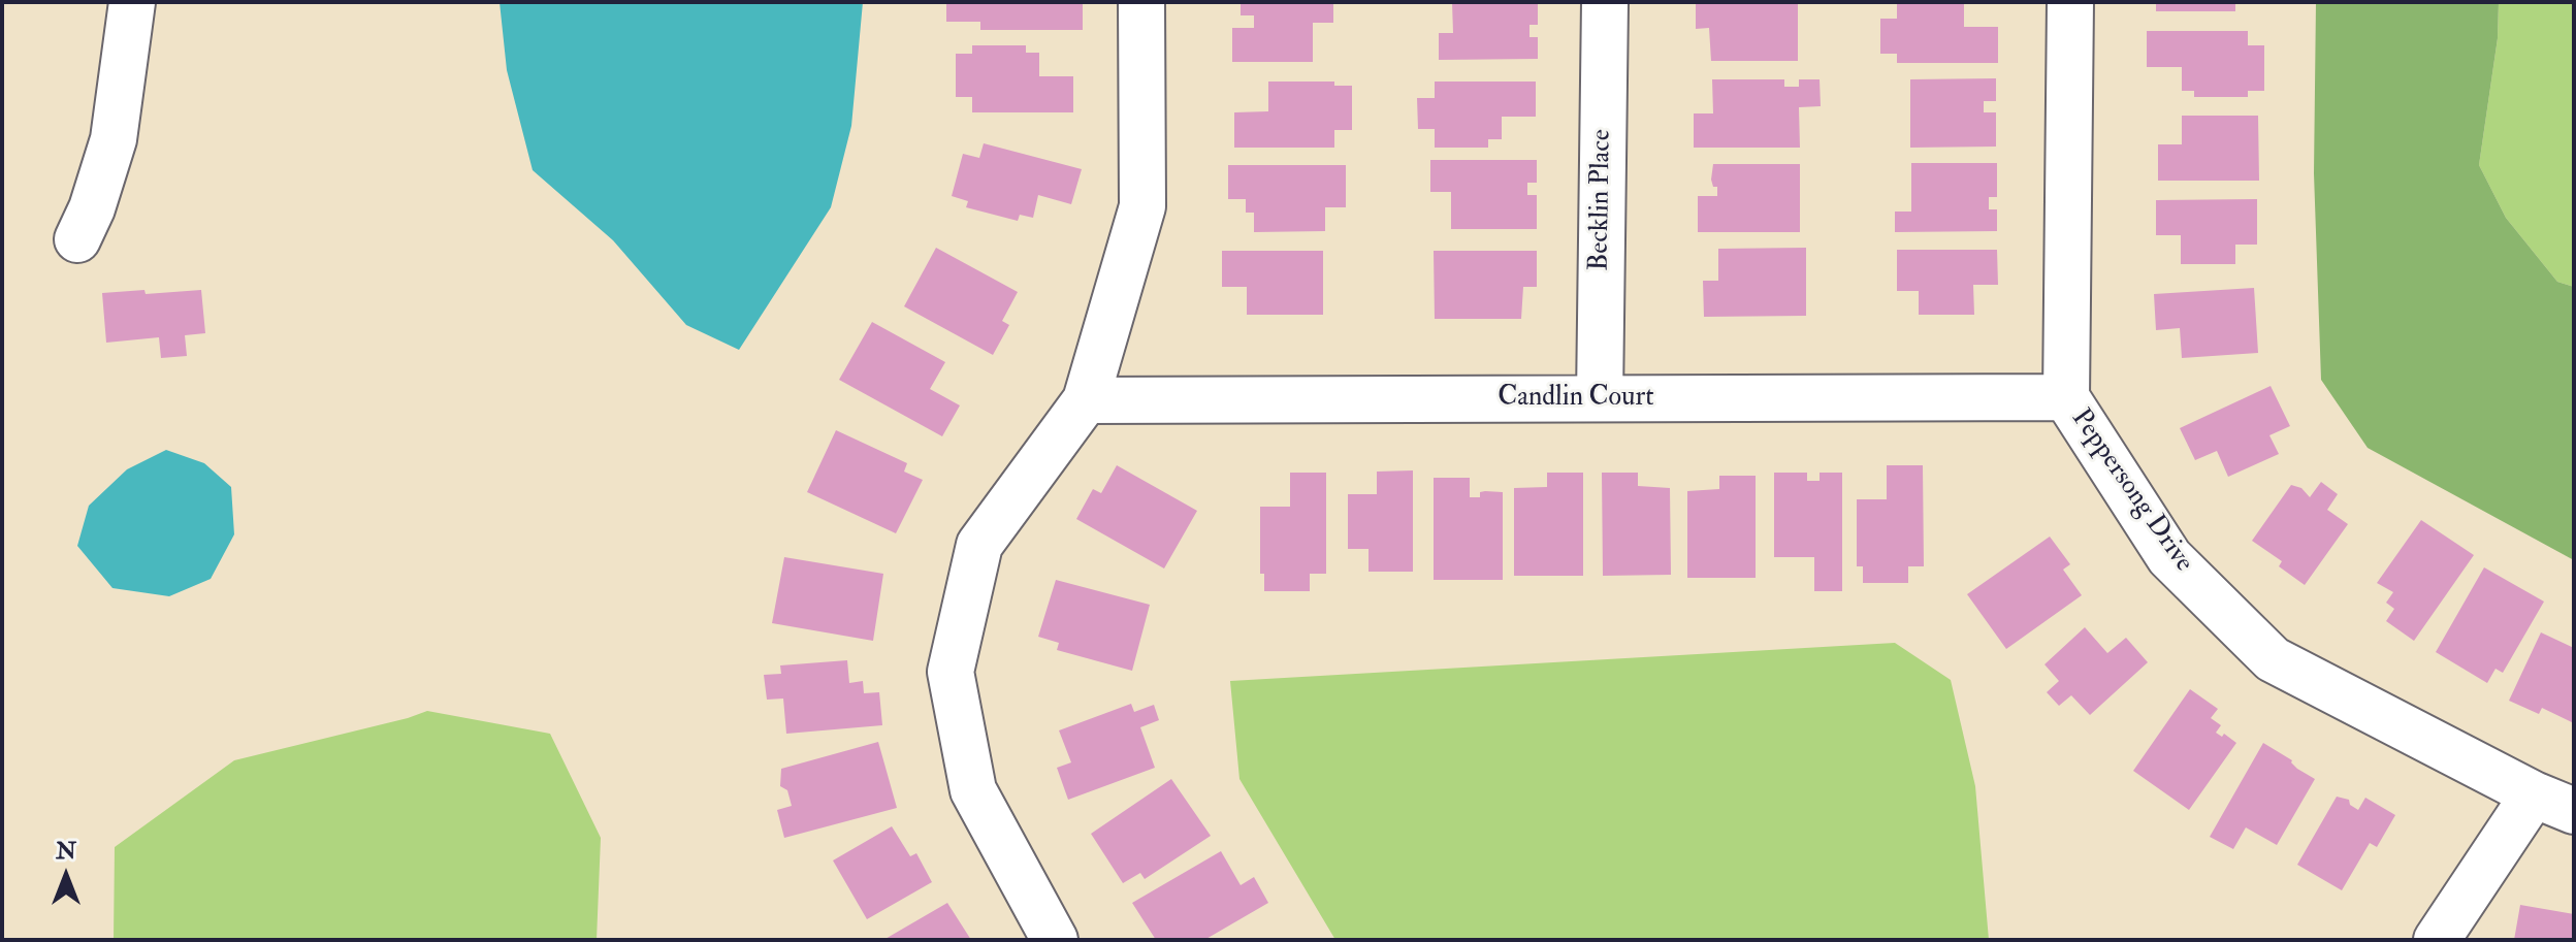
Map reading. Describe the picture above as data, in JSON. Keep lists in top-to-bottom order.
{
  "streets": {
    "street": ["Becklin Place", "Candlin Court", "Peppersong Drive"]
  },
  "crossings": [
    ["Becklin Place", "Candlin Court"],
    ["Candlin Court", "Peppersong Drive"]
  ],
  "north": "top"
}
